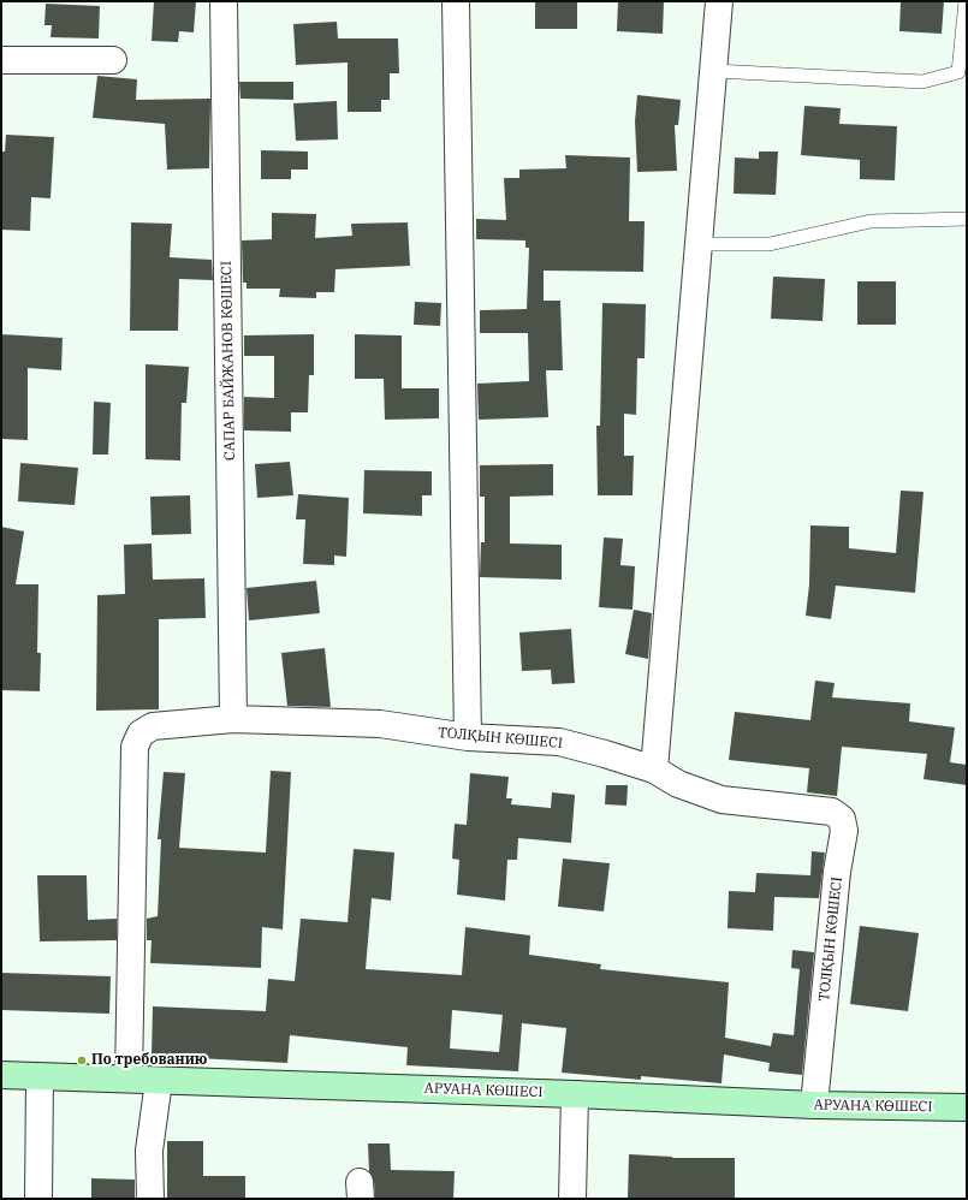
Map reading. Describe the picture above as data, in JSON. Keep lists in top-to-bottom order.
{
  "streets": {
    "street": ["САПАР БАЙЖАНОВ КӨШЕСІ", "ТОЛҚЫН КӨШЕСІ", "АРУАНА КӨШЕСІ"]
  },
  "crossings": [
    ["САПАР БАЙЖАНОВ КӨШЕСІ", "ТОЛҚЫН КӨШЕСІ"],
    ["ТОЛҚЫН КӨШЕСІ", "АРУАНА КӨШЕСІ"]
  ],
  "places": ["По требованию"]
}
